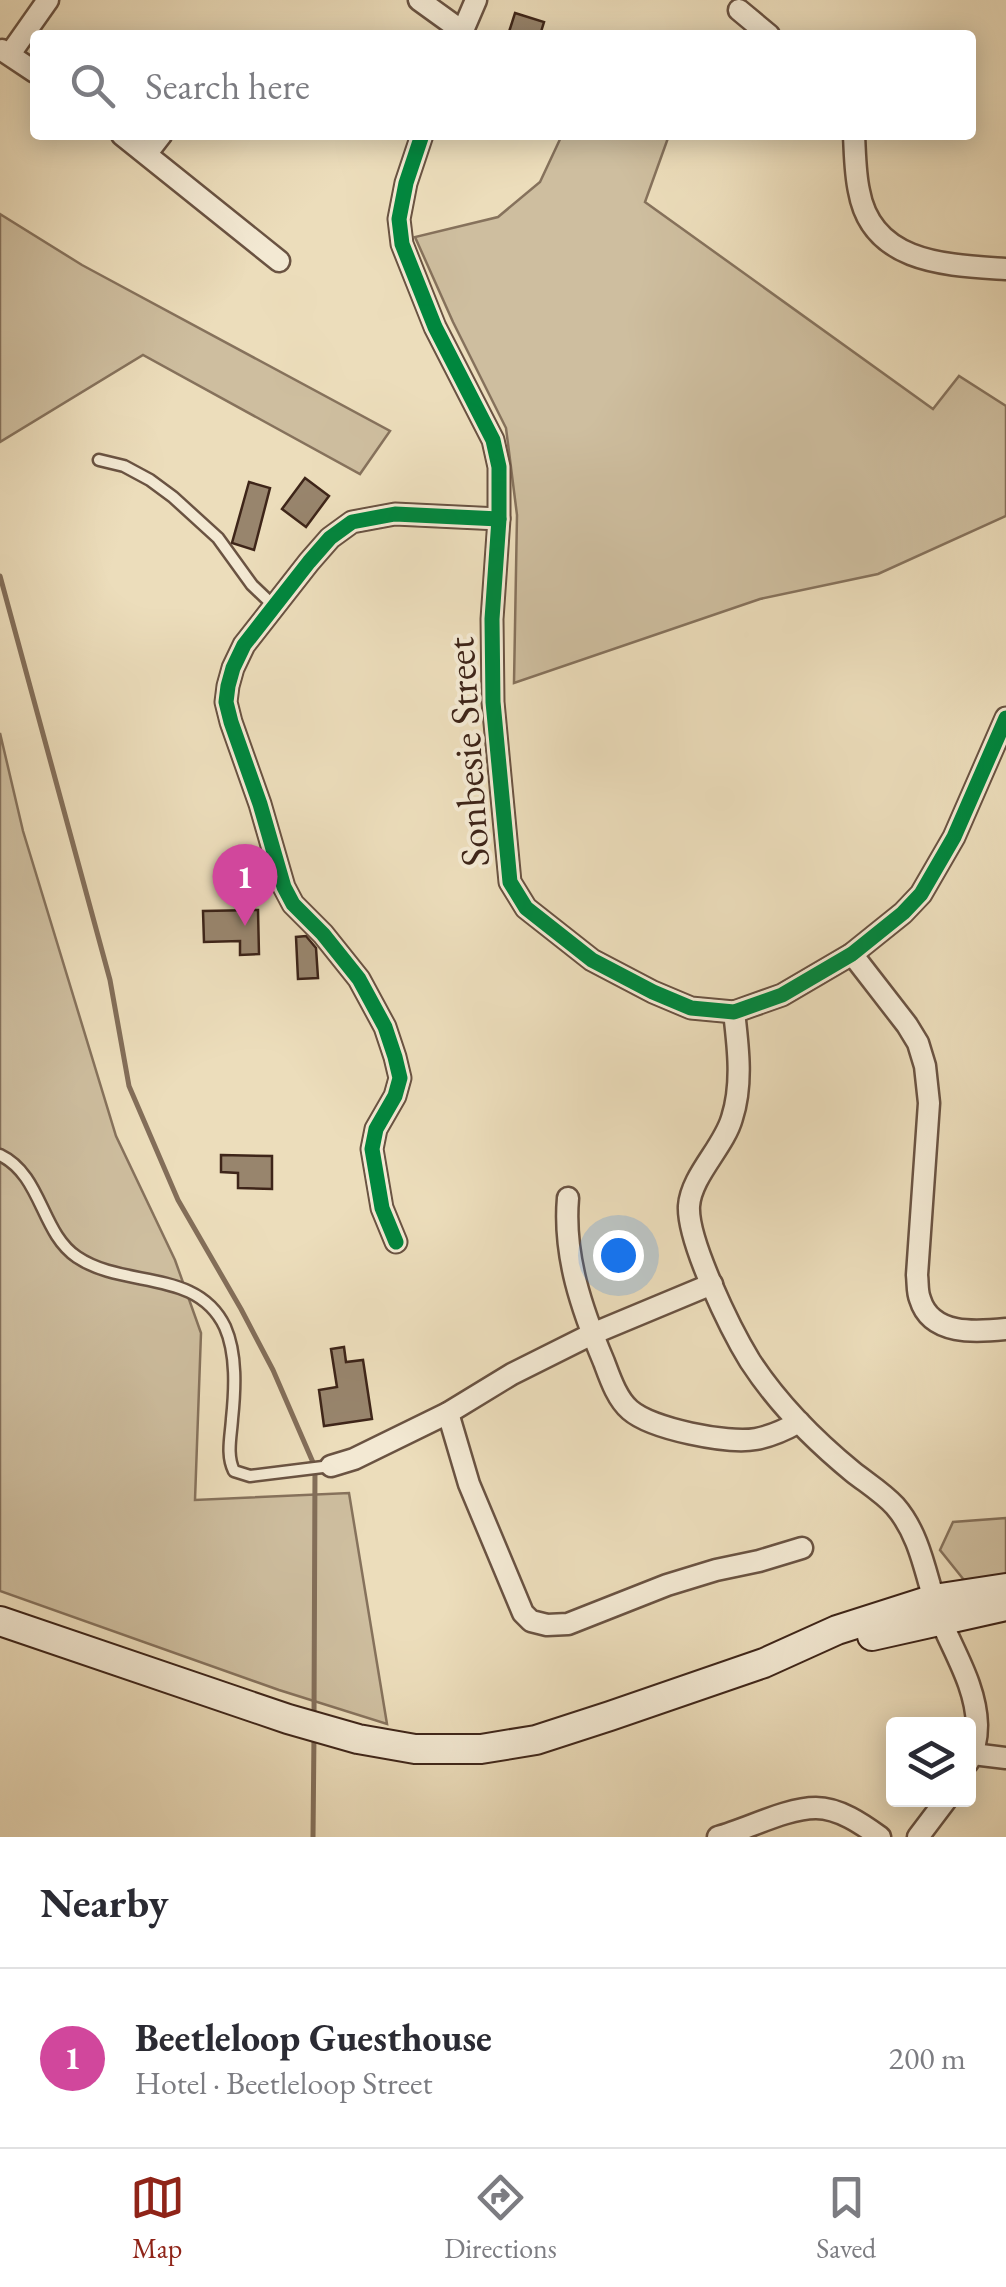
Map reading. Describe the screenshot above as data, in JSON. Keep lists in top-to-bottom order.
{
  "streets": {
    "street": ["Sonbesie Street"]
  },
  "page": {
    "search": "Search here",
    "pins": "1",
    "heading": "Nearby",
    "list": [
      {
        "mark": "1",
        "name": "Beetleloop Guesthouse",
        "note": "Hotel · Beetleloop Street",
        "value": "200 m"
      }
    ],
    "nav": ["Map", "Directions", "Saved"]
  }
}
